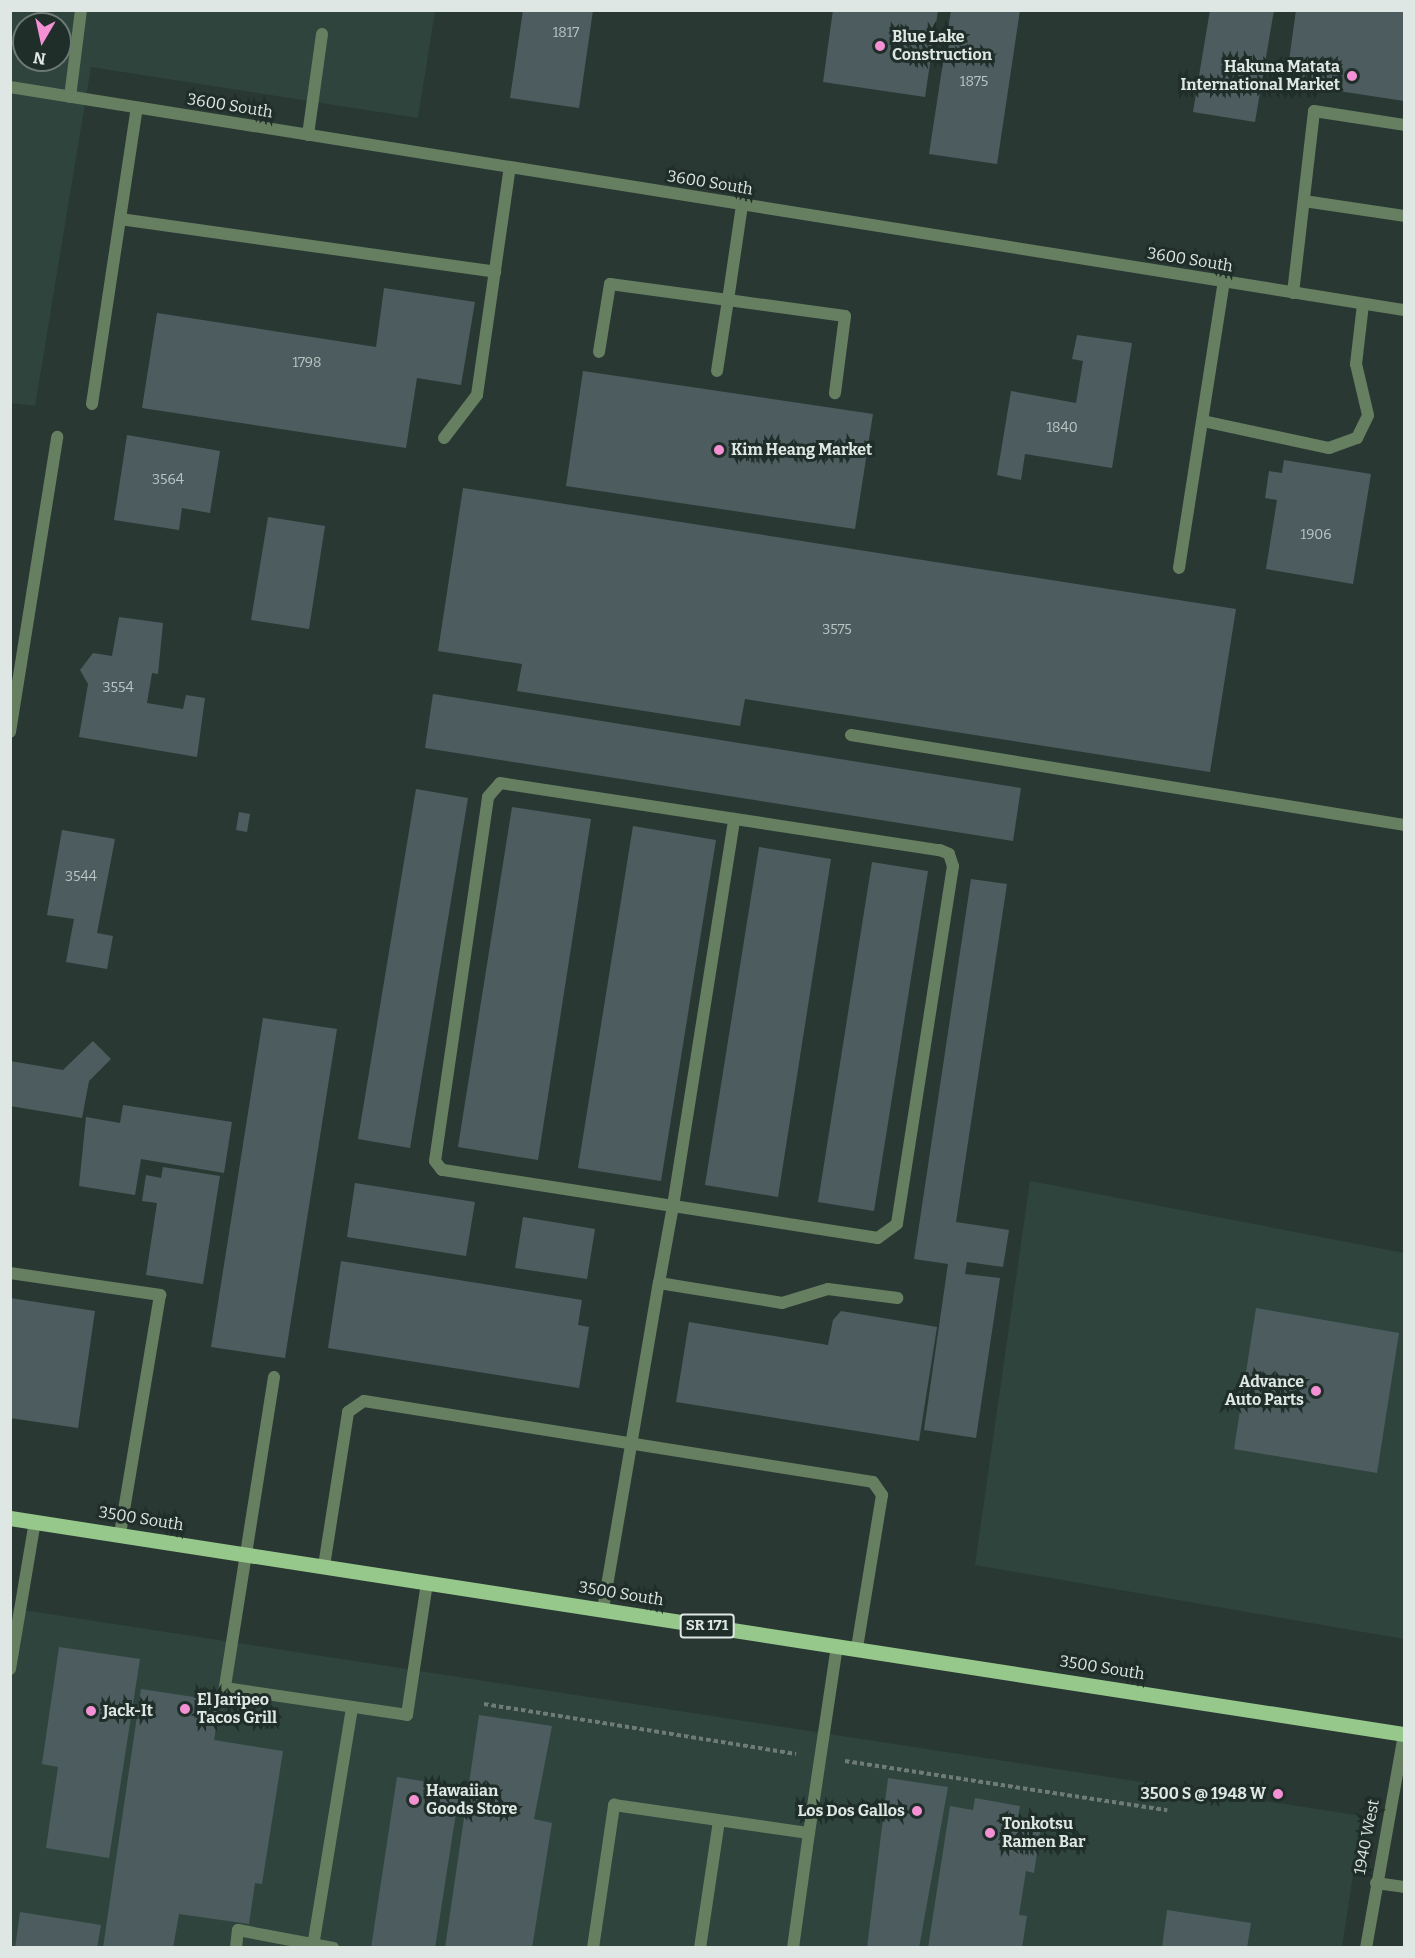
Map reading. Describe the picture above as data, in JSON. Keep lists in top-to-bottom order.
{
  "streets": {
    "main road": ["3500 South", "SR 171"],
    "street": ["3600 South", "1940 West"]
  },
  "crossings": [
    ["3500 South", "1940 West"]
  ],
  "places": [
    "Blue Lake Construction",
    "Hakuna Matata International Market",
    "Kim Heang Market",
    "Advance Auto Parts",
    "El Jaripeo Tacos Grill",
    "Jack-It",
    "3500 S @ 1948 W",
    "Hawaiian Goods Store",
    "Los Dos Gallos",
    "Tonkotsu Ramen Bar"
  ],
  "house_numbers": [
    "1817",
    "1875",
    "1798",
    "1840",
    "3564",
    "1906",
    "3575",
    "3554",
    "3544"
  ],
  "north": "bottom"
}
